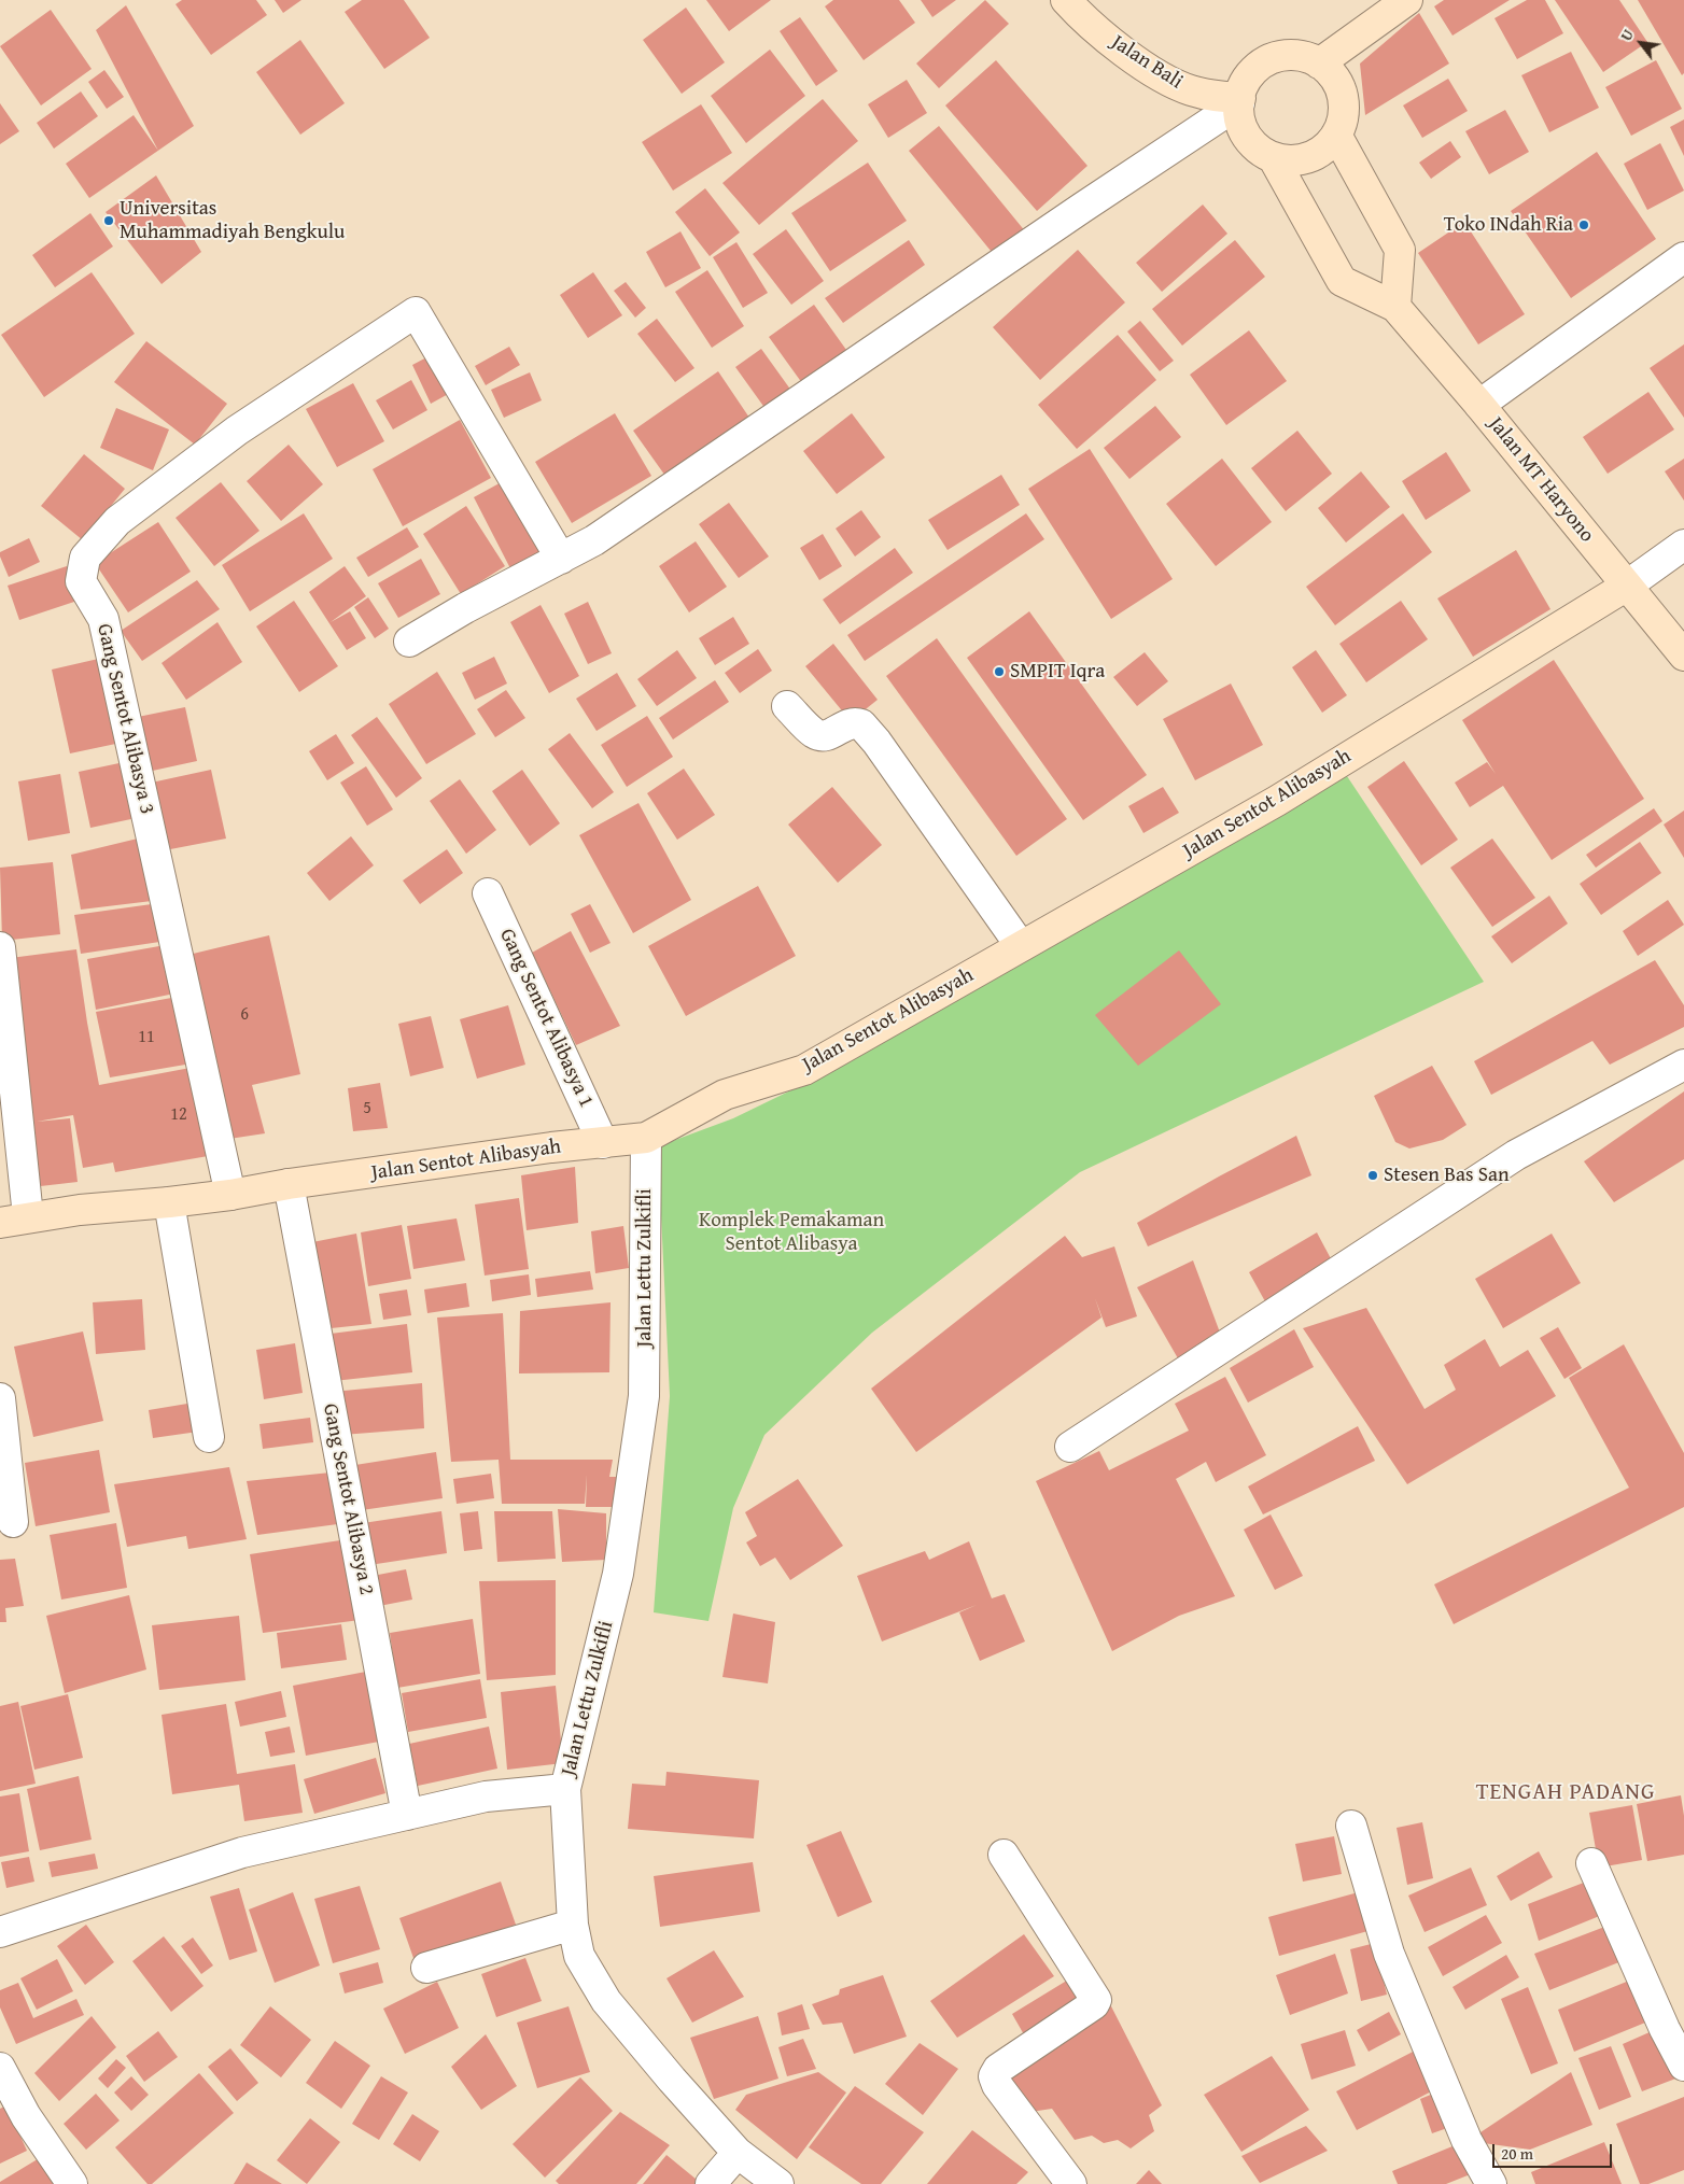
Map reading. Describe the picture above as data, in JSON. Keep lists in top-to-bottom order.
{
  "streets": {
    "street": [
      "Jalan Bali",
      "Jalan MT Haryono",
      "Gang Sentot Alibasya 3",
      "Jalan Sentot Alibasyah",
      "Gang Sentot Alibasya 1",
      "Jalan Lettu Zulkifli",
      "Gang Sentot Alibasya 2"
    ]
  },
  "crossings": [
    ["Jalan MT Haryono", "Jalan Sentot Alibasyah"],
    ["Gang Sentot Alibasya 3", "Jalan Sentot Alibasyah"],
    ["Jalan Sentot Alibasyah", "Gang Sentot Alibasya 1"],
    ["Jalan Sentot Alibasyah", "Jalan Lettu Zulkifli"],
    ["Jalan Sentot Alibasyah", "Gang Sentot Alibasya 2"]
  ],
  "districts": ["TENGAH PADANG"],
  "parks": ["Komplek Pemakaman Sentot Alibasya"],
  "places": [
    "Universitas Muhammadiyah Bengkulu",
    "Toko INdah Ria",
    "SMPIT Iqra",
    "Stesen Bas San"
  ],
  "house_numbers": [
    "6",
    "11",
    "5",
    "12"
  ],
  "scale_bar": "20 m",
  "north": "top left"
}
